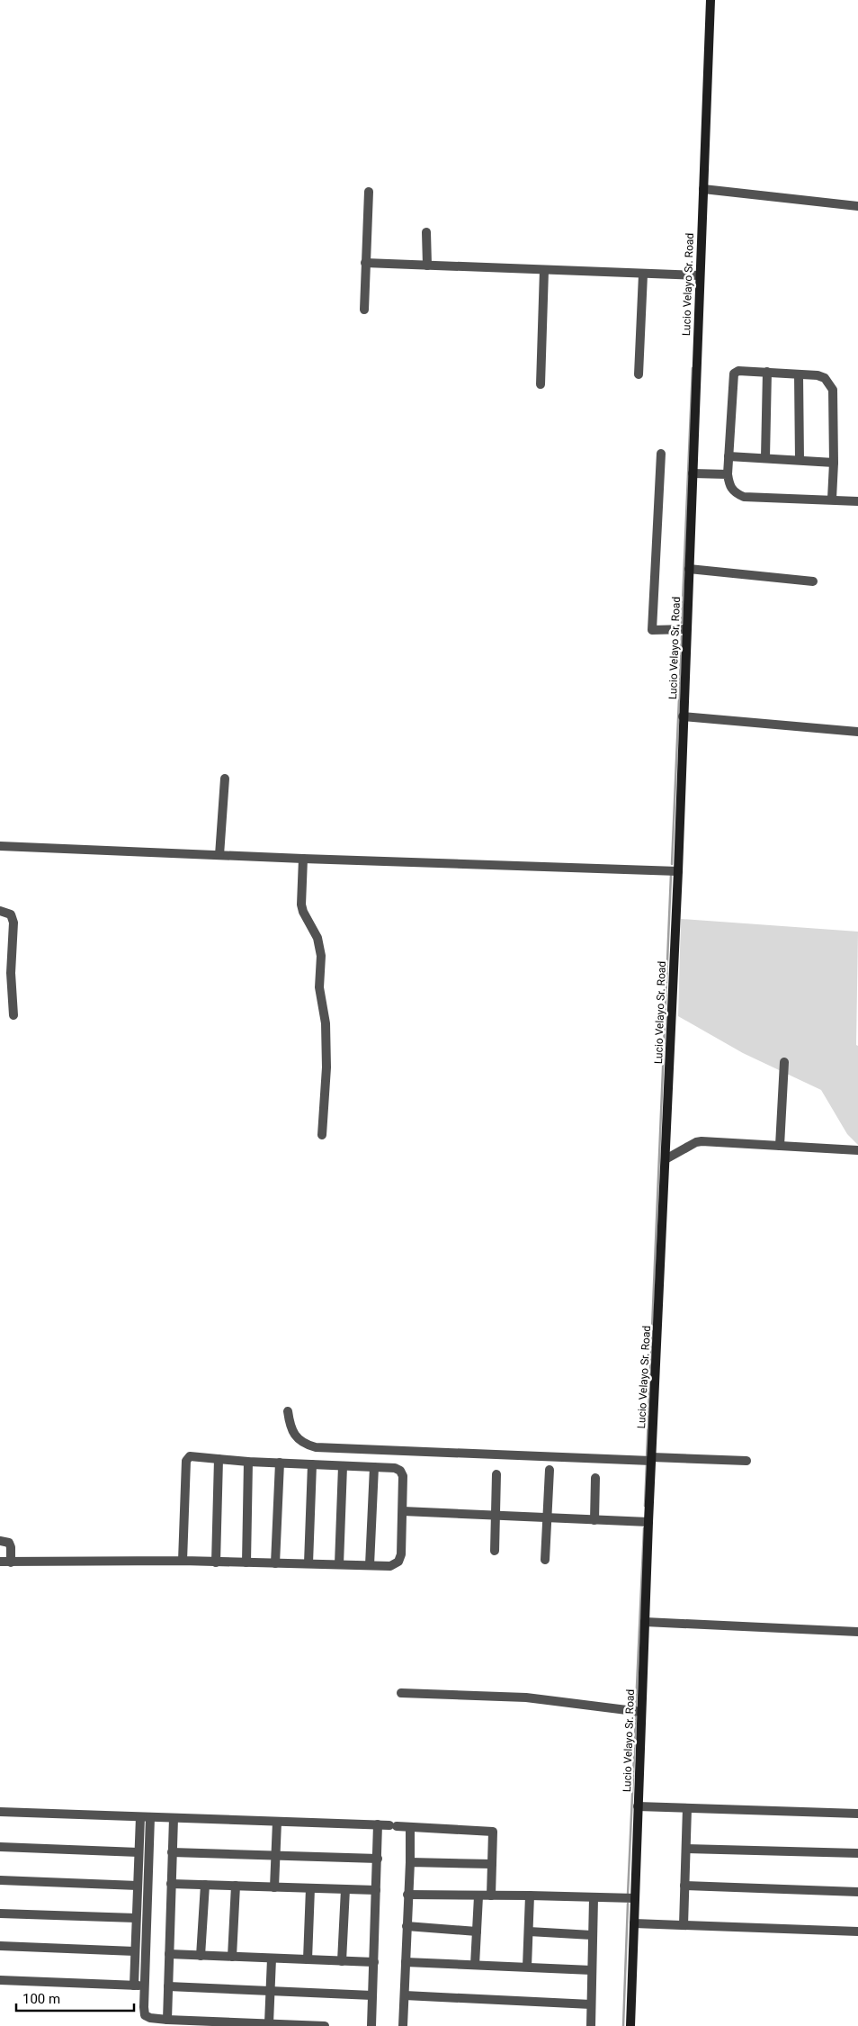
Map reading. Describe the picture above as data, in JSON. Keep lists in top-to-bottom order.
{
  "streets": {
    "main road": ["Lucio Velayo Sr. Road"]
  },
  "scale_bar": "100 m"
}
